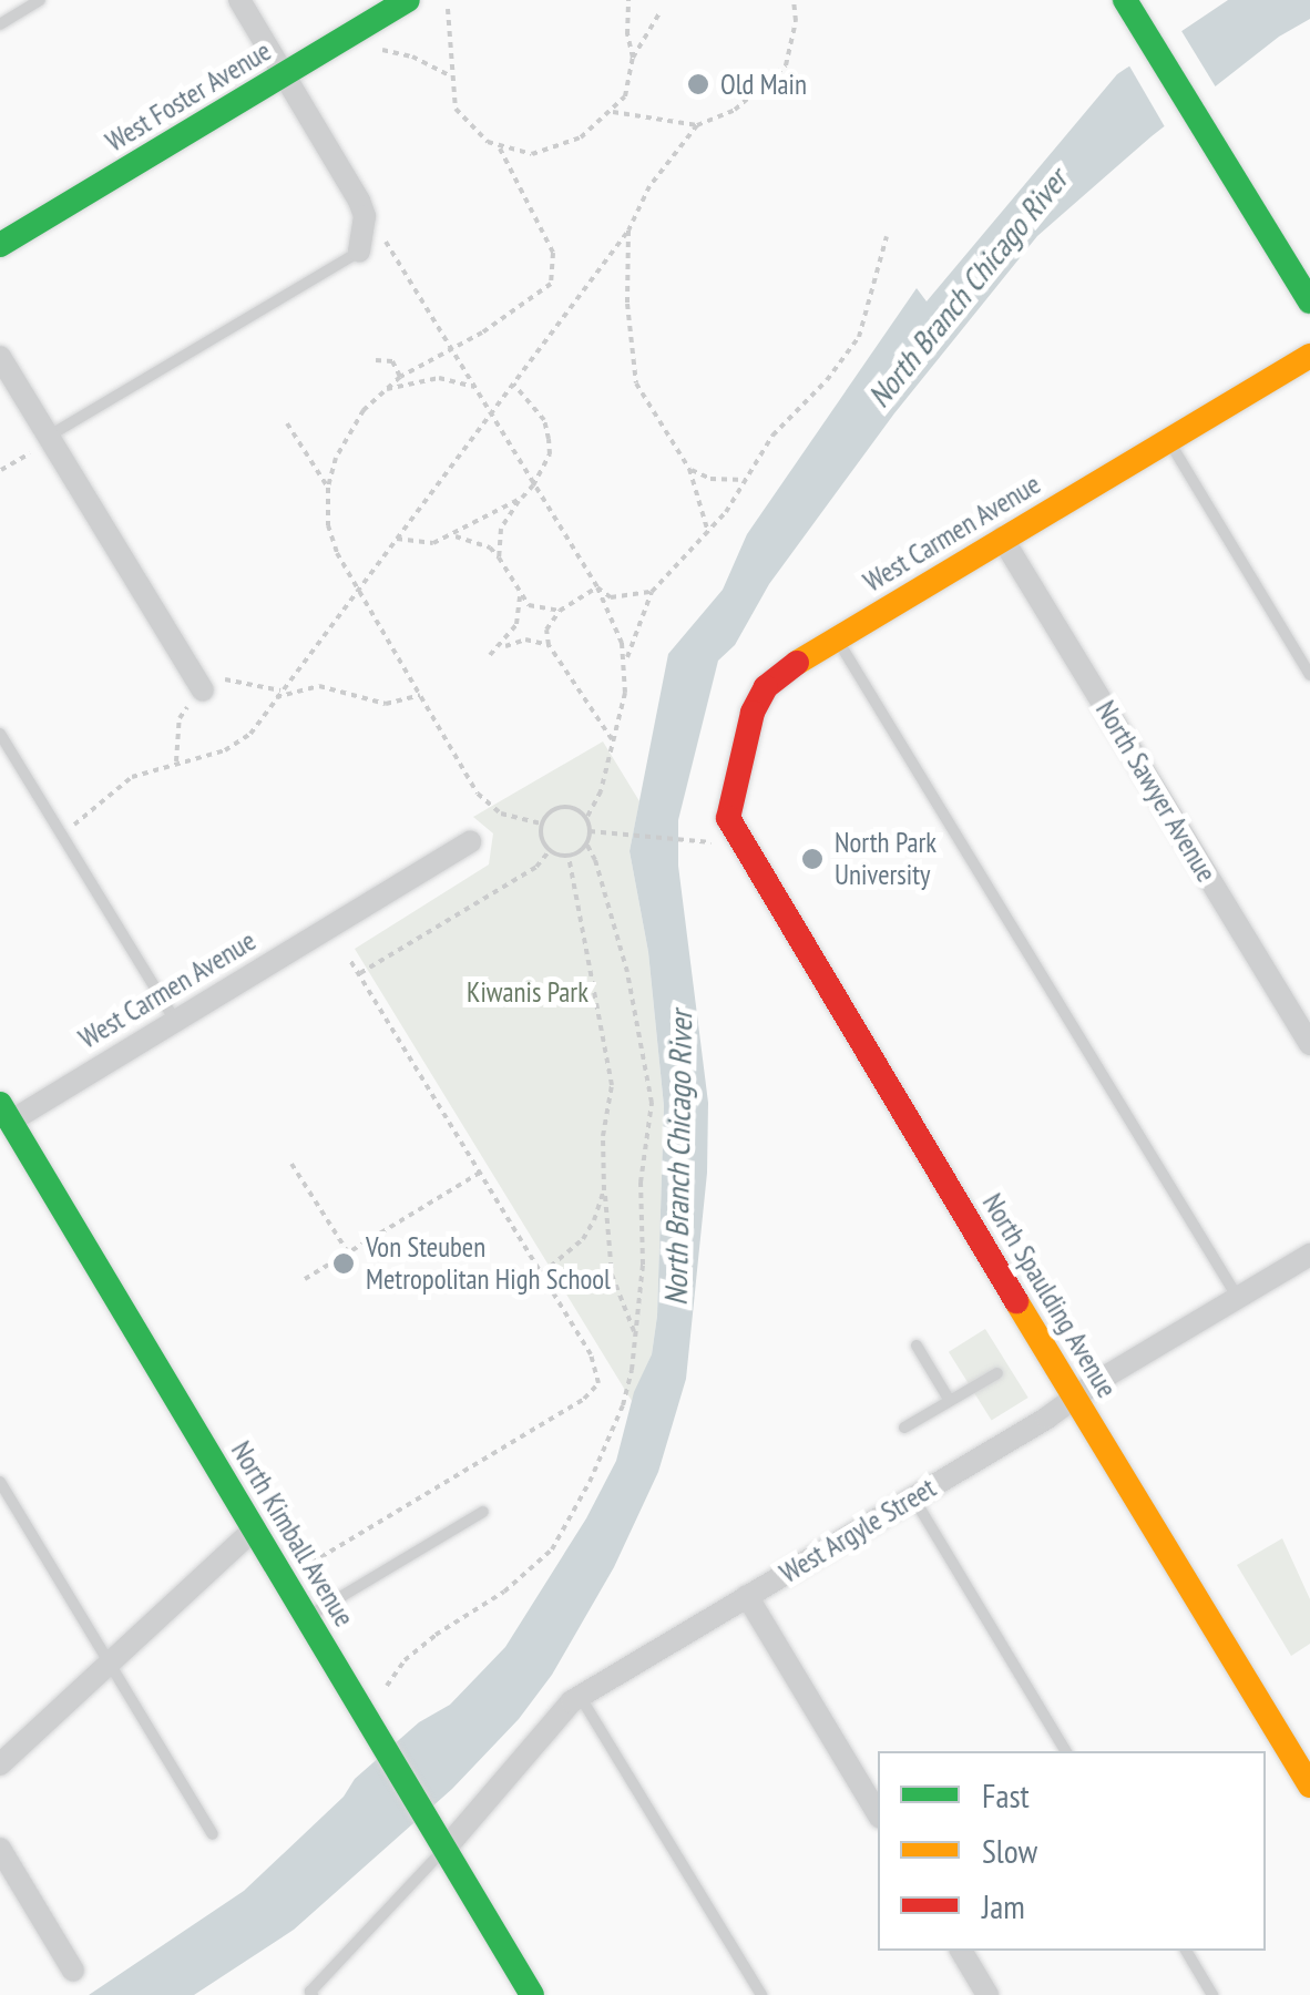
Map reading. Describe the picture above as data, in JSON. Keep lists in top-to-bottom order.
{
  "streets": {
    "street": [
      "West Foster Avenue",
      "West Carmen Avenue",
      "North Sawyer Avenue",
      "North Spaulding Avenue",
      "West Argyle Street",
      "North Kimball Avenue"
    ]
  },
  "crossings": [
    ["West Carmen Avenue", "North Sawyer Avenue"],
    ["West Carmen Avenue", "North Spaulding Avenue"],
    ["West Carmen Avenue", "North Kimball Avenue"],
    ["North Spaulding Avenue", "West Argyle Street"],
    ["West Argyle Street", "North Kimball Avenue"]
  ],
  "water": ["North Branch Chicago River"],
  "parks": ["Kiwanis Park"],
  "places": ["Old Main", "North Park University", "Von Steuben Metropolitan High School"],
  "legend": ["Fast", "Slow", "Jam"]
}
